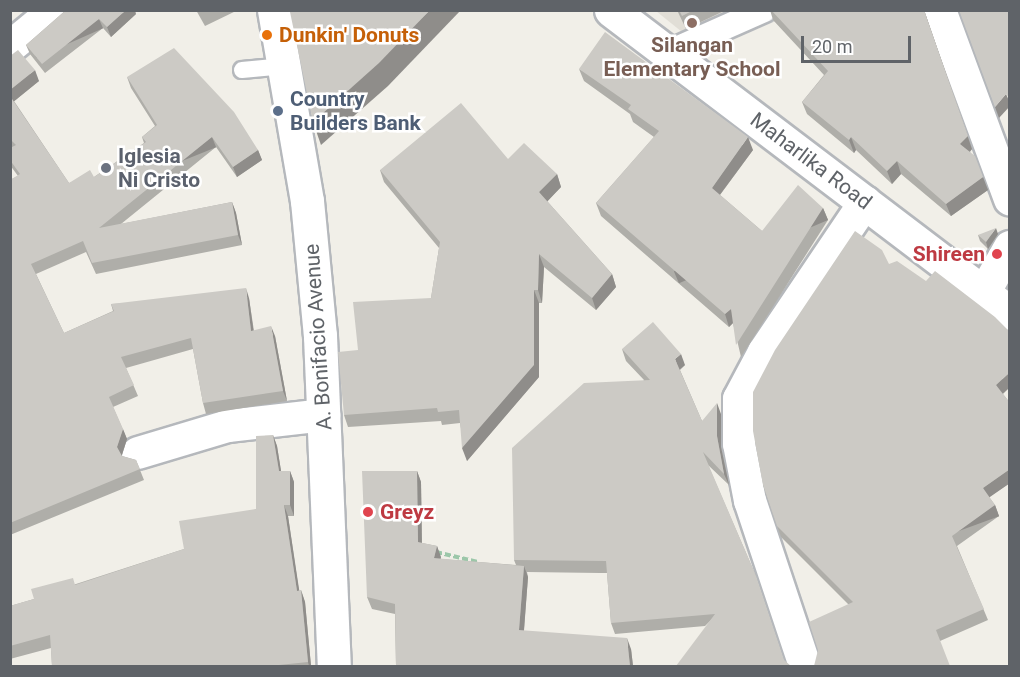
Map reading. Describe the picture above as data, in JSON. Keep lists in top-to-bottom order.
{
  "streets": {
    "street": ["Maharlika Road", "A. Bonifacio Avenue"]
  },
  "places": [
    "Silangan Elementary School",
    "Dunkin' Donuts",
    "Country Builders Bank",
    "Iglesia Ni Cristo",
    "Shireen",
    "Greyz"
  ],
  "scale_bar": "20 m"
}
